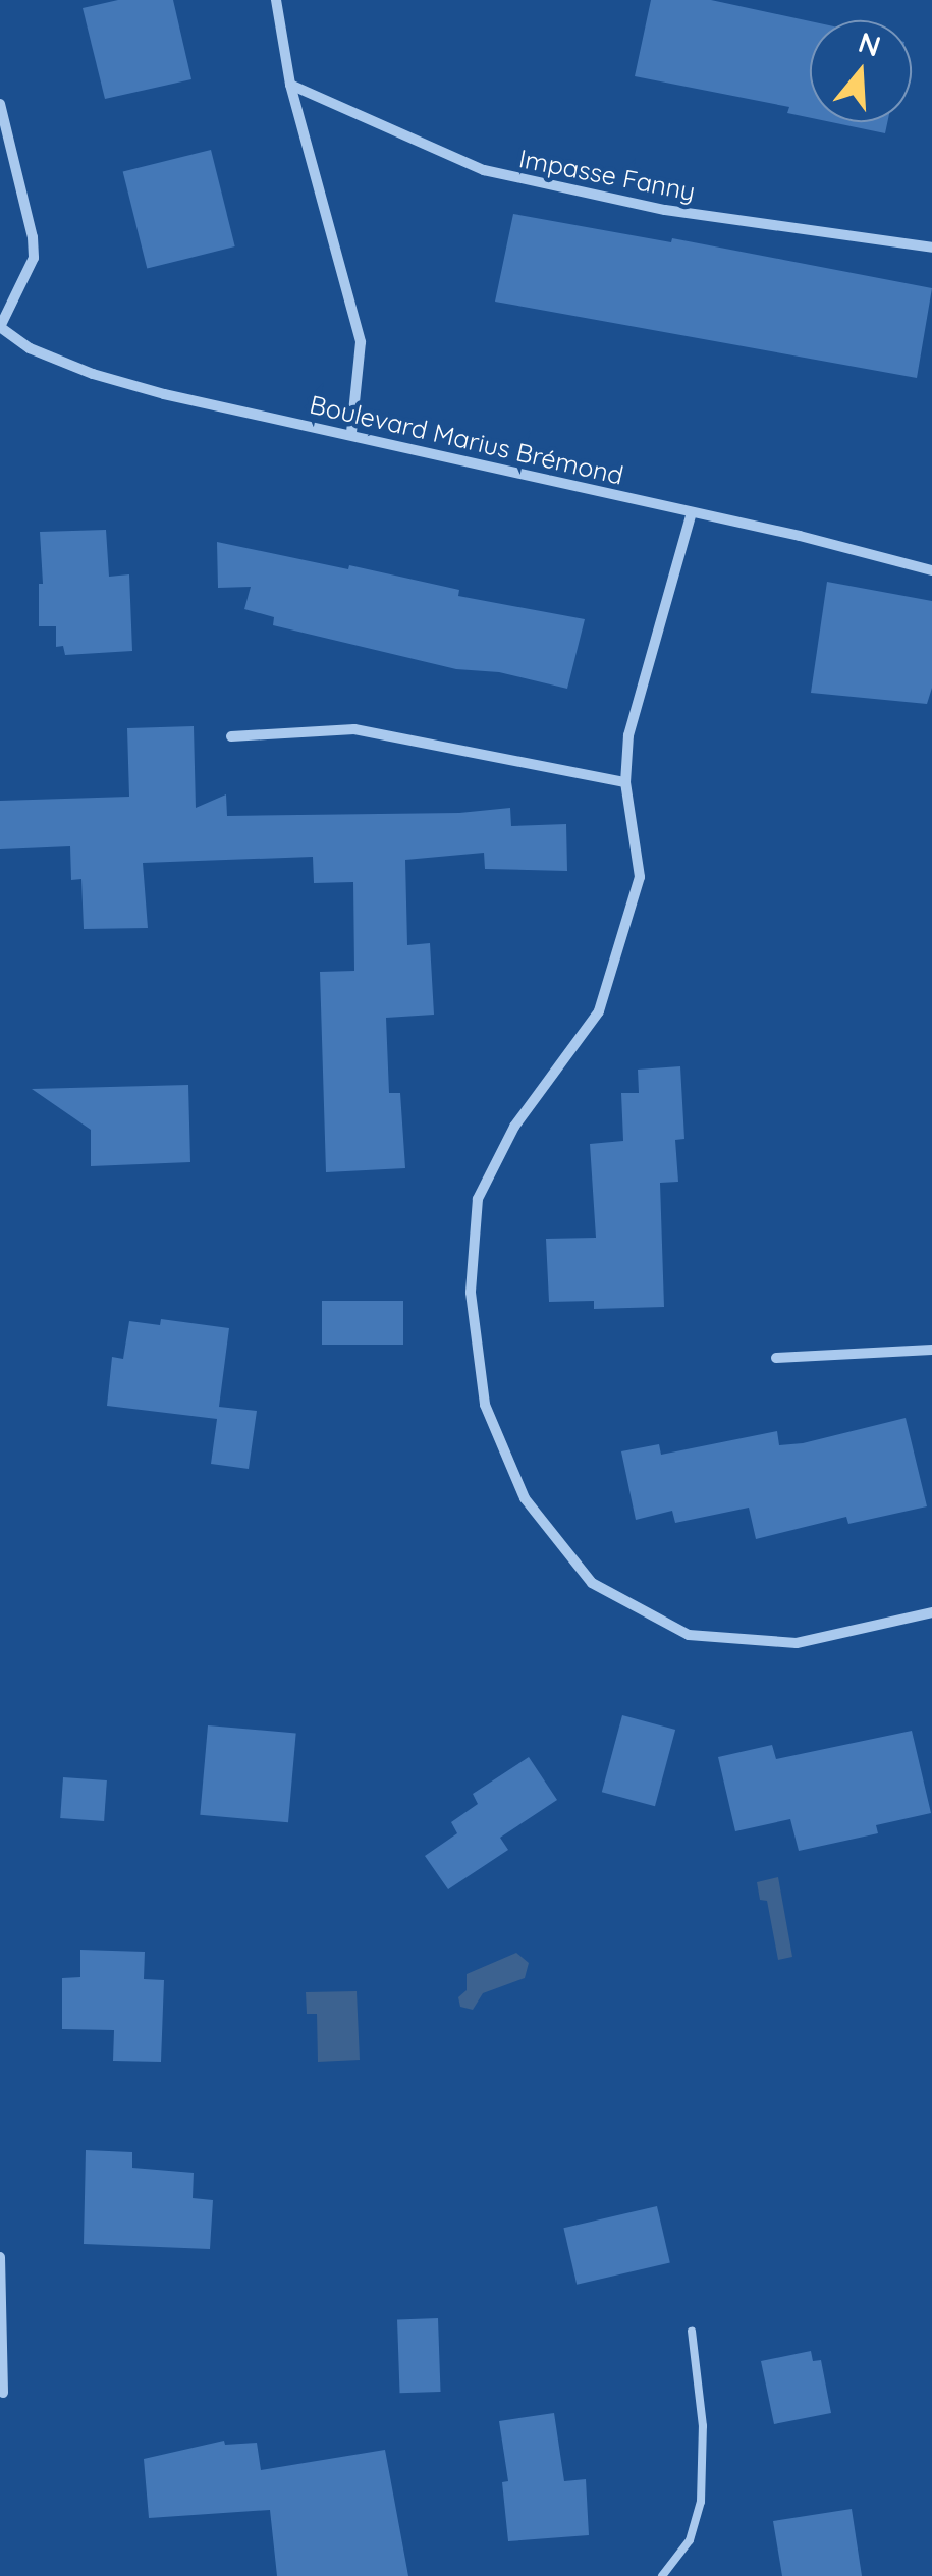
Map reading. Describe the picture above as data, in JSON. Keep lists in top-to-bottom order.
{
  "streets": {
    "street": ["Impasse Fanny", "Boulevard Marius Brémond"]
  },
  "north": "top"
}
